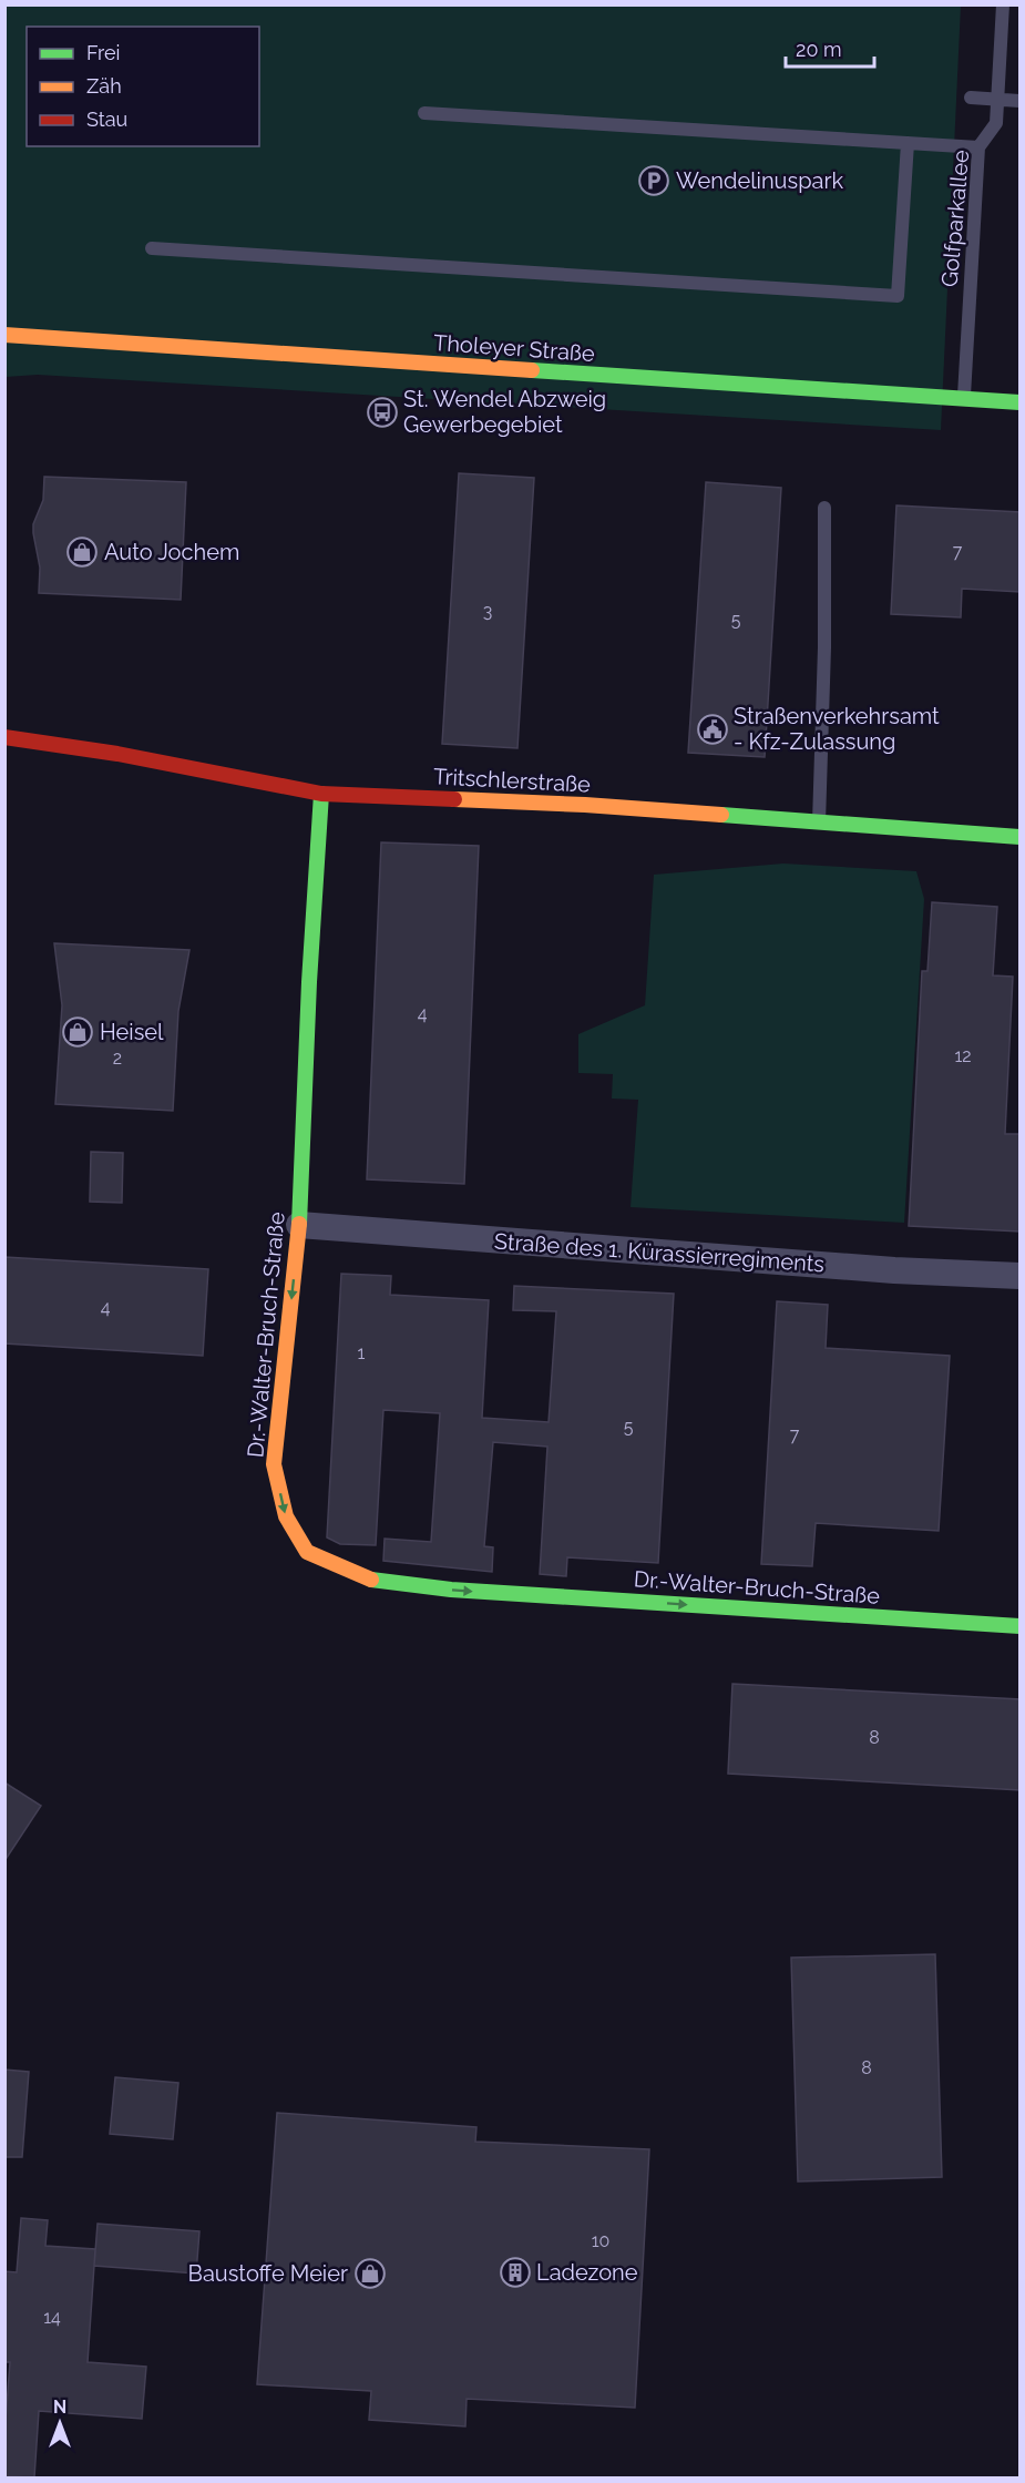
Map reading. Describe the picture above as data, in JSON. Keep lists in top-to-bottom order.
{
  "streets": {
    "street": [
      "Tholeyer Straße",
      "Tritschlerstraße",
      "Straße des 1. Kürassierregiments",
      "Dr.-Walter-Bruch-Straße"
    ],
    "lane": ["Golfparkallee"]
  },
  "crossings": [
    ["Golfparkallee", "Tholeyer Straße"],
    ["Tritschlerstraße", "Dr.-Walter-Bruch-Straße"],
    ["Straße des 1. Kürassierregiments", "Dr.-Walter-Bruch-Straße"]
  ],
  "places": {
    "parking": ["Wendelinuspark"],
    "bus stop": ["St. Wendel Abzweig Gewerbegebiet"],
    "shop": ["Auto Jochem", "Heisel", "Baustoffe Meier"],
    "public building": ["Straßenverkehrsamt - Kfz-Zulassung"],
    "building": ["Ladezone"]
  },
  "house_numbers": [
    "7",
    "3",
    "5",
    "4",
    "12",
    "2",
    "4",
    "1",
    "5",
    "7",
    "8",
    "8",
    "10",
    "14"
  ],
  "legend": ["Frei", "Zäh", "Stau"],
  "scale_bar": "20 m",
  "north": "top"
}
